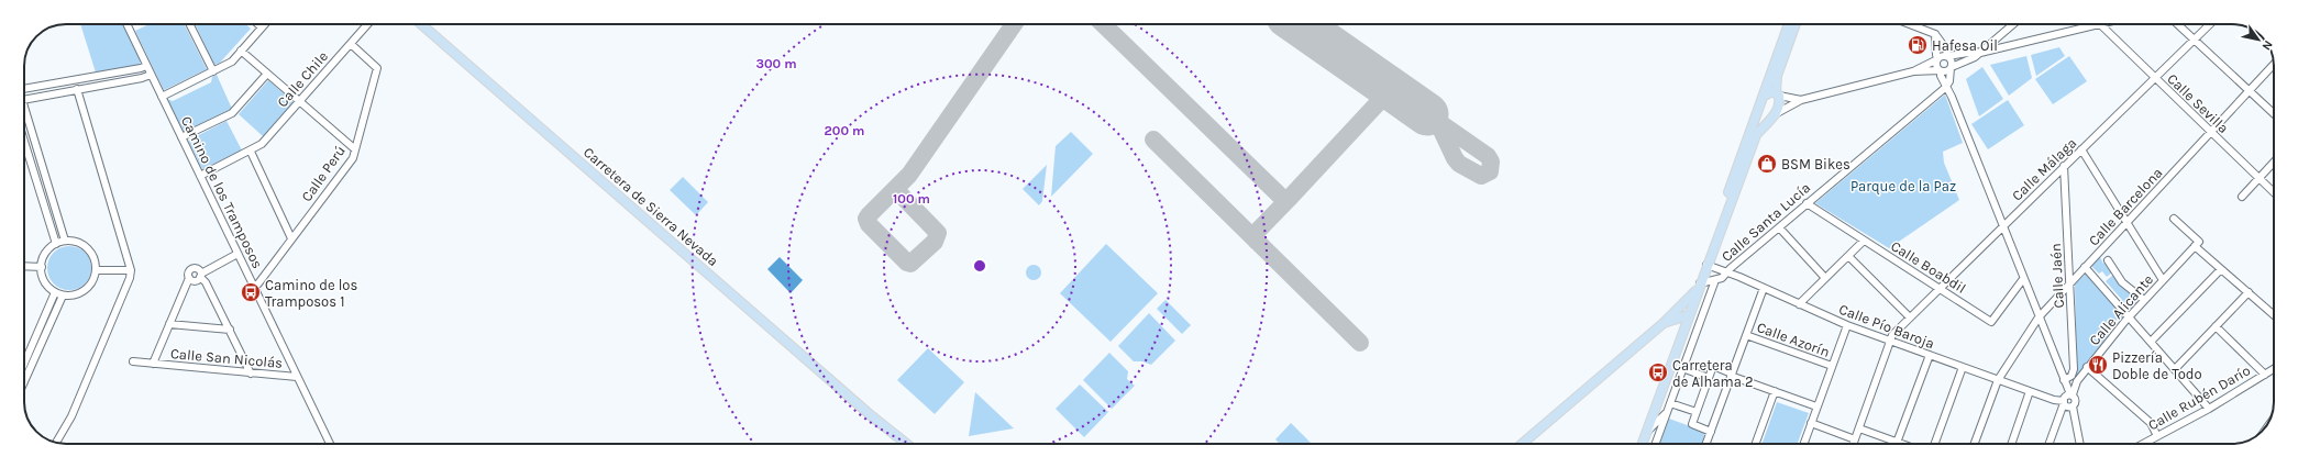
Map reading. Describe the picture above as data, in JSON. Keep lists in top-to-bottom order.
{
  "streets": {
    "main road": ["Carretera de Sierra Nevada"],
    "street": [
      "Calle Chile",
      "Calle Sevilla",
      "Calle Málaga",
      "Calle Perú",
      "Camino de los Tramposos",
      "Calle Barcelona",
      "Calle Santa Lucía",
      "Calle Boabdil",
      "Calle Jaén",
      "Calle Alicante",
      "Calle Pío Baroja",
      "Calle Azorín",
      "Calle San Nicolás",
      "Calle Rubén Darío"
    ]
  },
  "crossings": [
    ["Calle Chile", "Calle Perú"],
    ["Calle Chile", "Camino de los Tramposos"],
    ["Calle Sevilla", "Calle Málaga"],
    ["Calle Sevilla", "Calle Barcelona"],
    ["Calle Málaga", "Calle Boabdil"],
    ["Calle Málaga", "Calle Jaén"],
    ["Calle Málaga", "Calle Pío Baroja"],
    ["Calle Perú", "Camino de los Tramposos"],
    ["Camino de los Tramposos", "Calle San Nicolás"],
    ["Calle Barcelona", "Calle Jaén"],
    ["Calle Barcelona", "Calle Pío Baroja"],
    ["Calle Santa Lucía", "Calle Boabdil"],
    ["Calle Santa Lucía", "Calle Pío Baroja"],
    ["Calle Alicante", "Calle Pío Baroja"]
  ],
  "parks": ["Parque de la Paz"],
  "places": {
    "fuel station": ["Hafesa Oil"],
    "shop": ["BSM Bikes"],
    "bus stop": ["Camino de los Tramposos 1", "Carretera de Alhama 2"],
    "restaurant": ["Pizzería Doble de Todo"]
  },
  "north": "bottom right",
  "rings": ["300 m", "200 m", "100 m"]
}
